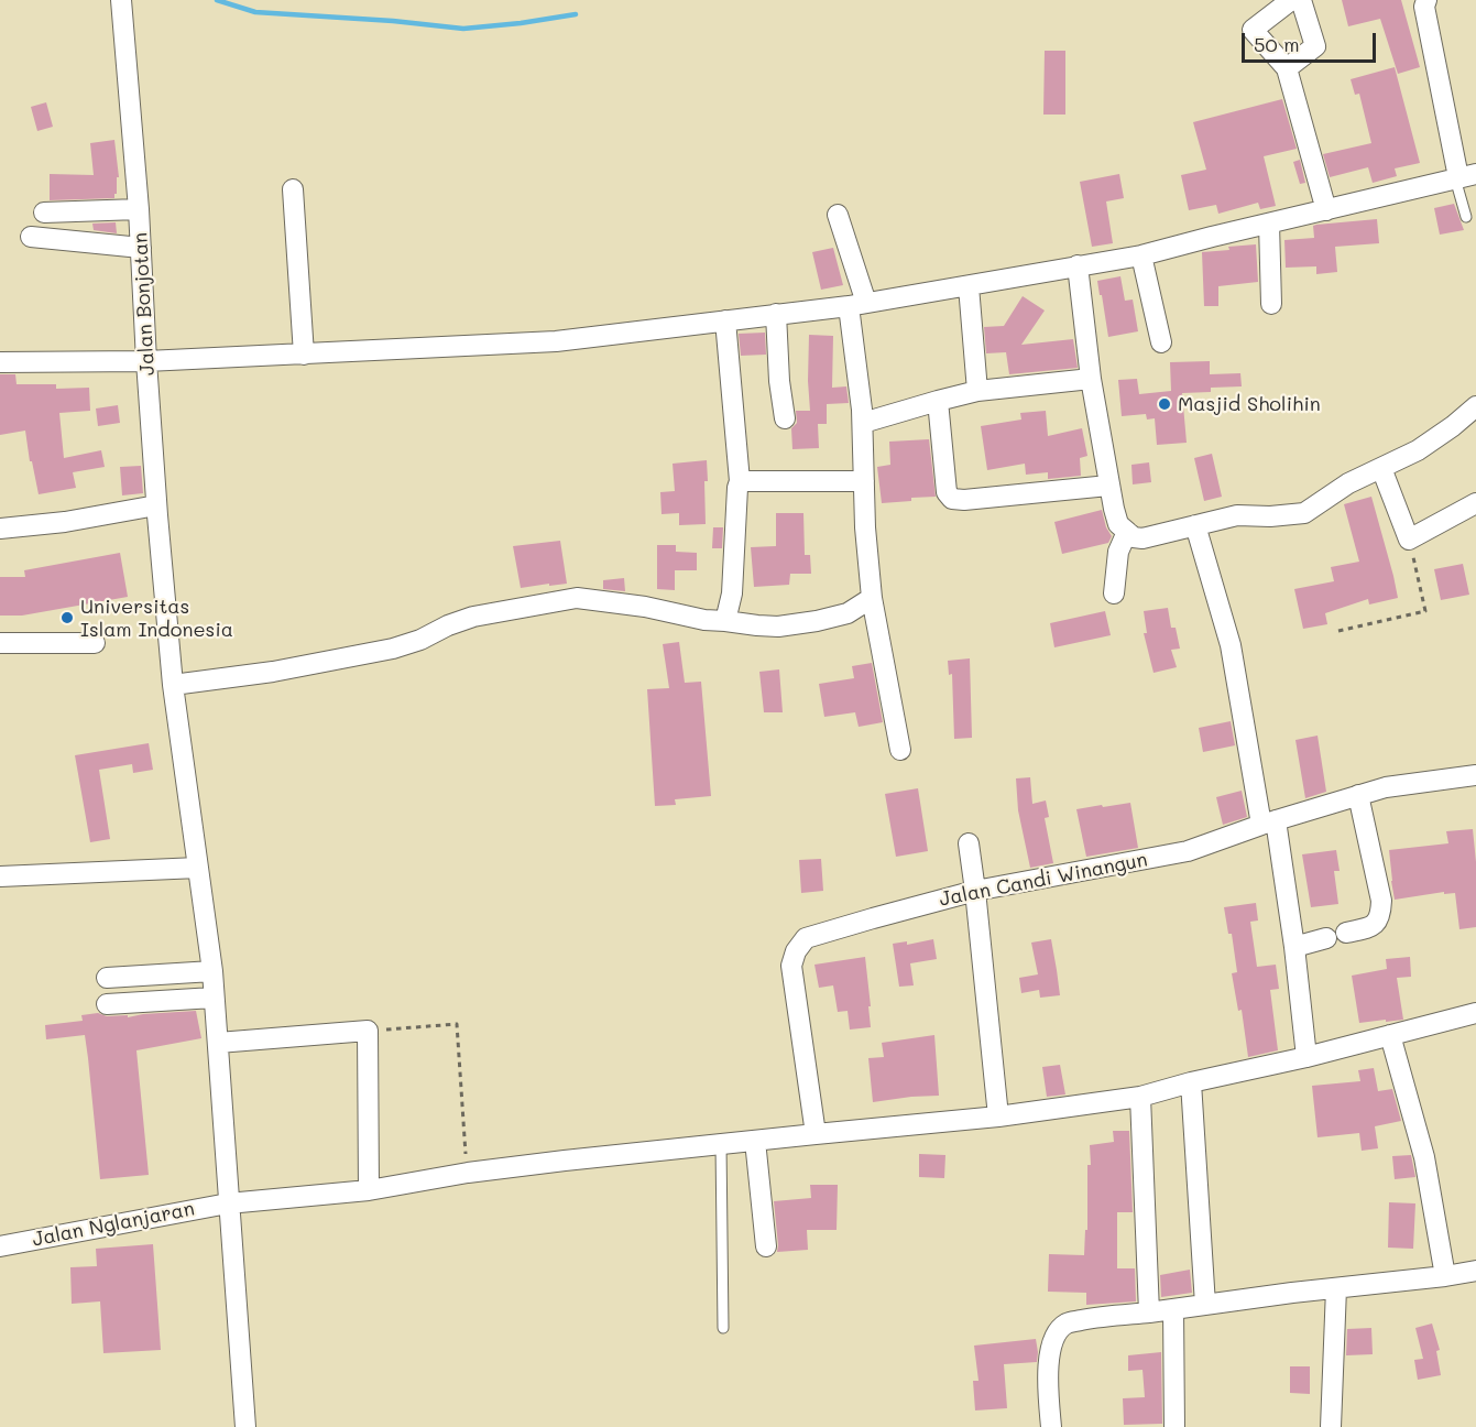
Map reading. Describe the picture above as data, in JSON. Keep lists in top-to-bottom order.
{
  "streets": {
    "street": ["Jalan Bonjotan", "Jalan Candi Winangun", "Jalan Nglanjaran"]
  },
  "crossings": [
    ["Jalan Bonjotan", "Jalan Nglanjaran"],
    ["Jalan Candi Winangun", "Jalan Nglanjaran"]
  ],
  "places": ["Masjid Sholihin", "Universitas Islam Indonesia"],
  "scale_bar": "50 m"
}
